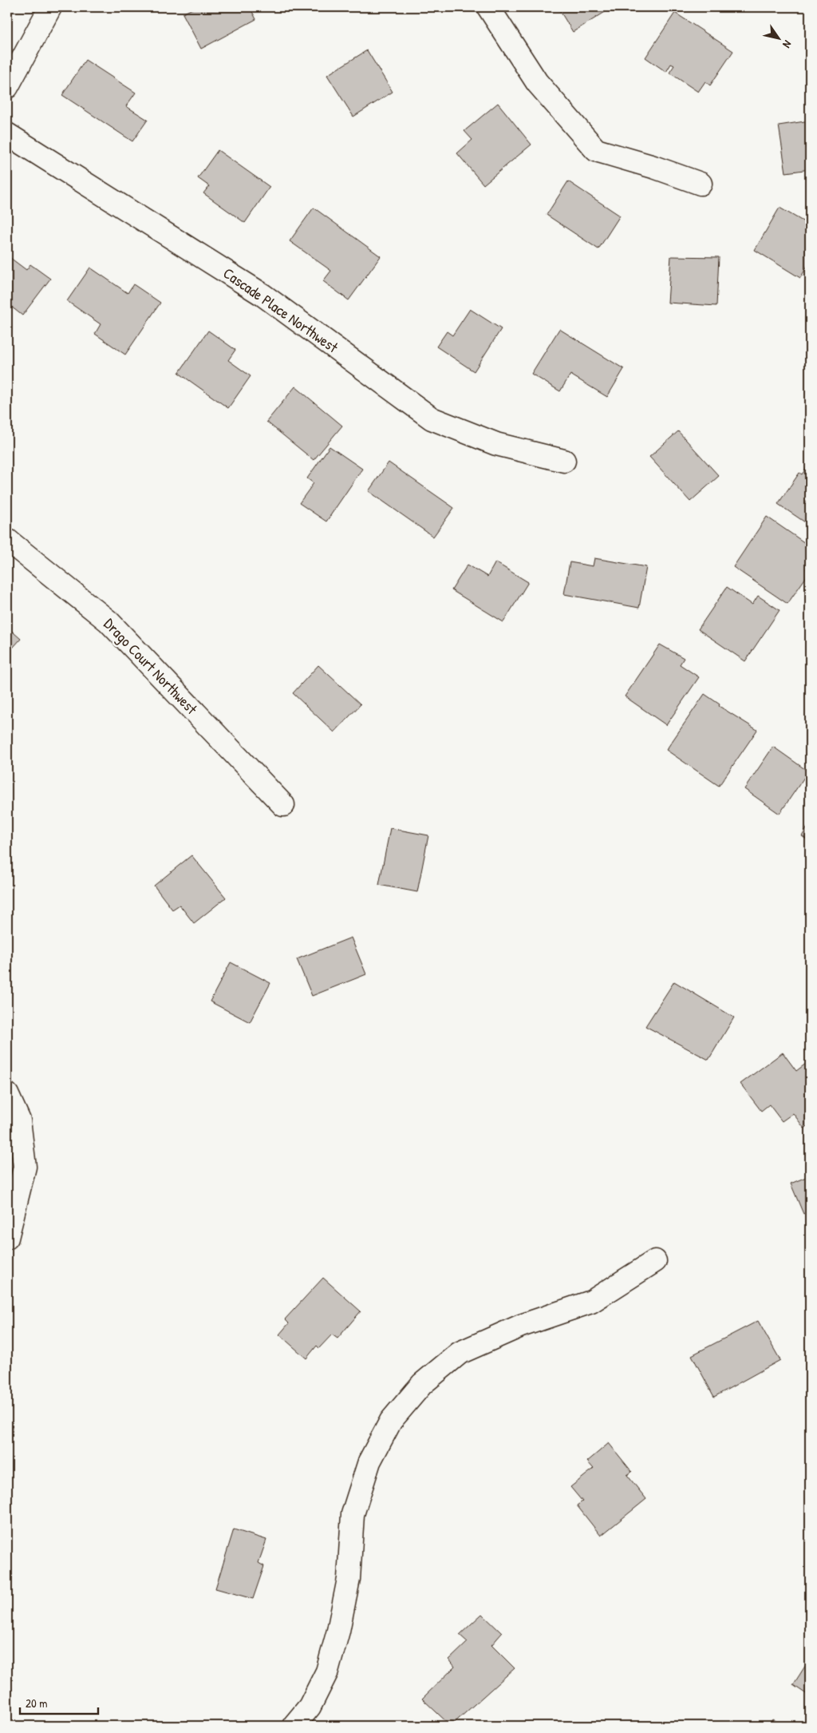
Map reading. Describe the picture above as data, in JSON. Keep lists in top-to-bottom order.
{
  "streets": {
    "street": ["Cascade Place Northwest", "Drago Court Northwest"]
  },
  "scale_bar": "20 m",
  "north": "bottom right"
}
